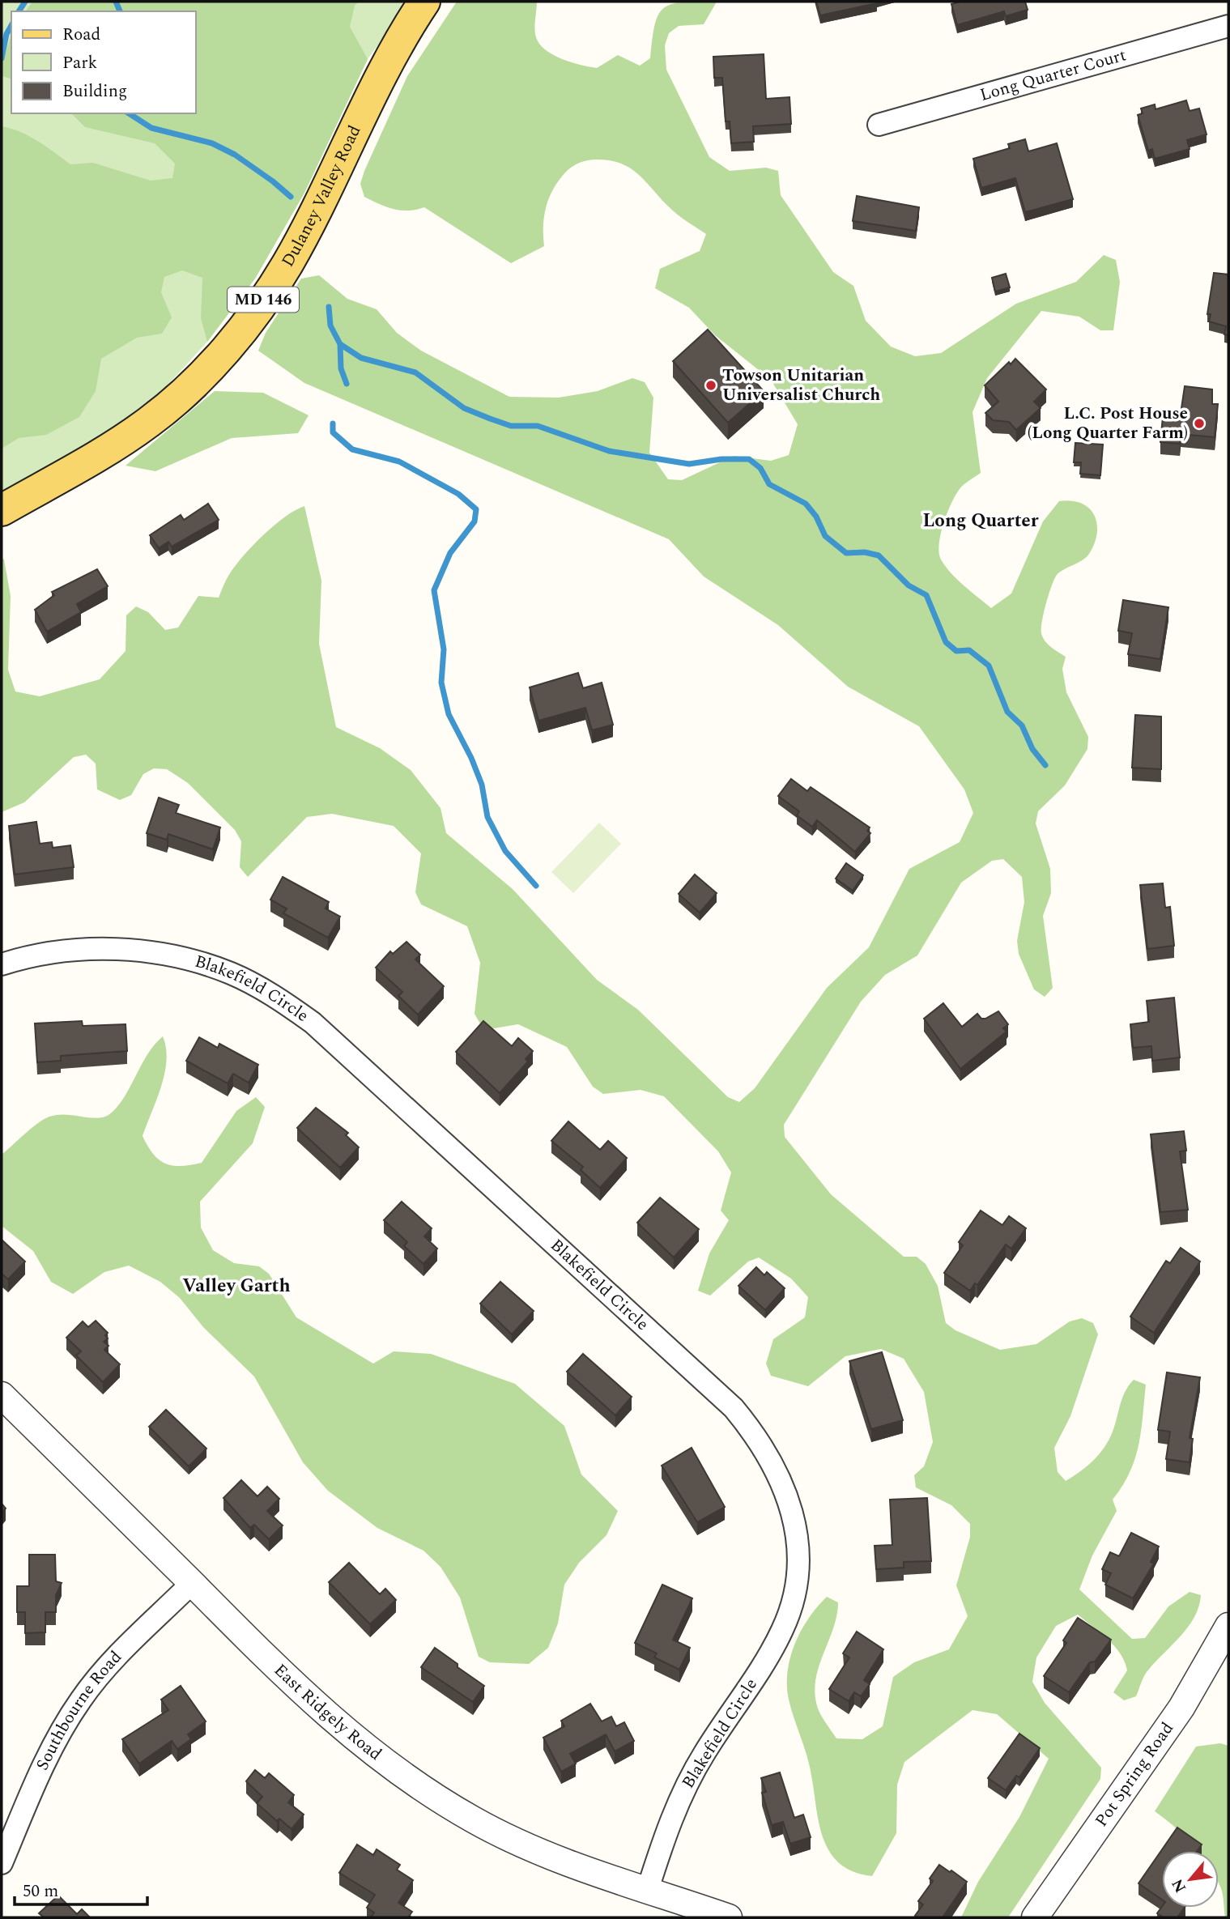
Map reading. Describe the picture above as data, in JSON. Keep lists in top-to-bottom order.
{
  "streets": {
    "main road": ["Dulaney Valley Road", "MD 146"],
    "street": [
      "Long Quarter Court",
      "Blakefield Circle",
      "Southbourne Road",
      "East Ridgely Road",
      "Pot Spring Road"
    ]
  },
  "crossings": [
    ["Blakefield Circle", "East Ridgely Road"],
    ["Southbourne Road", "East Ridgely Road"]
  ],
  "districts": ["Long Quarter", "Valley Garth"],
  "places": ["Towson Unitarian Universalist Church", "L.C. Post House (Long Quarter Farm)"],
  "legend": ["Road", "Park", "Building"],
  "scale_bar": "50 m",
  "north": "bottom left"
}
